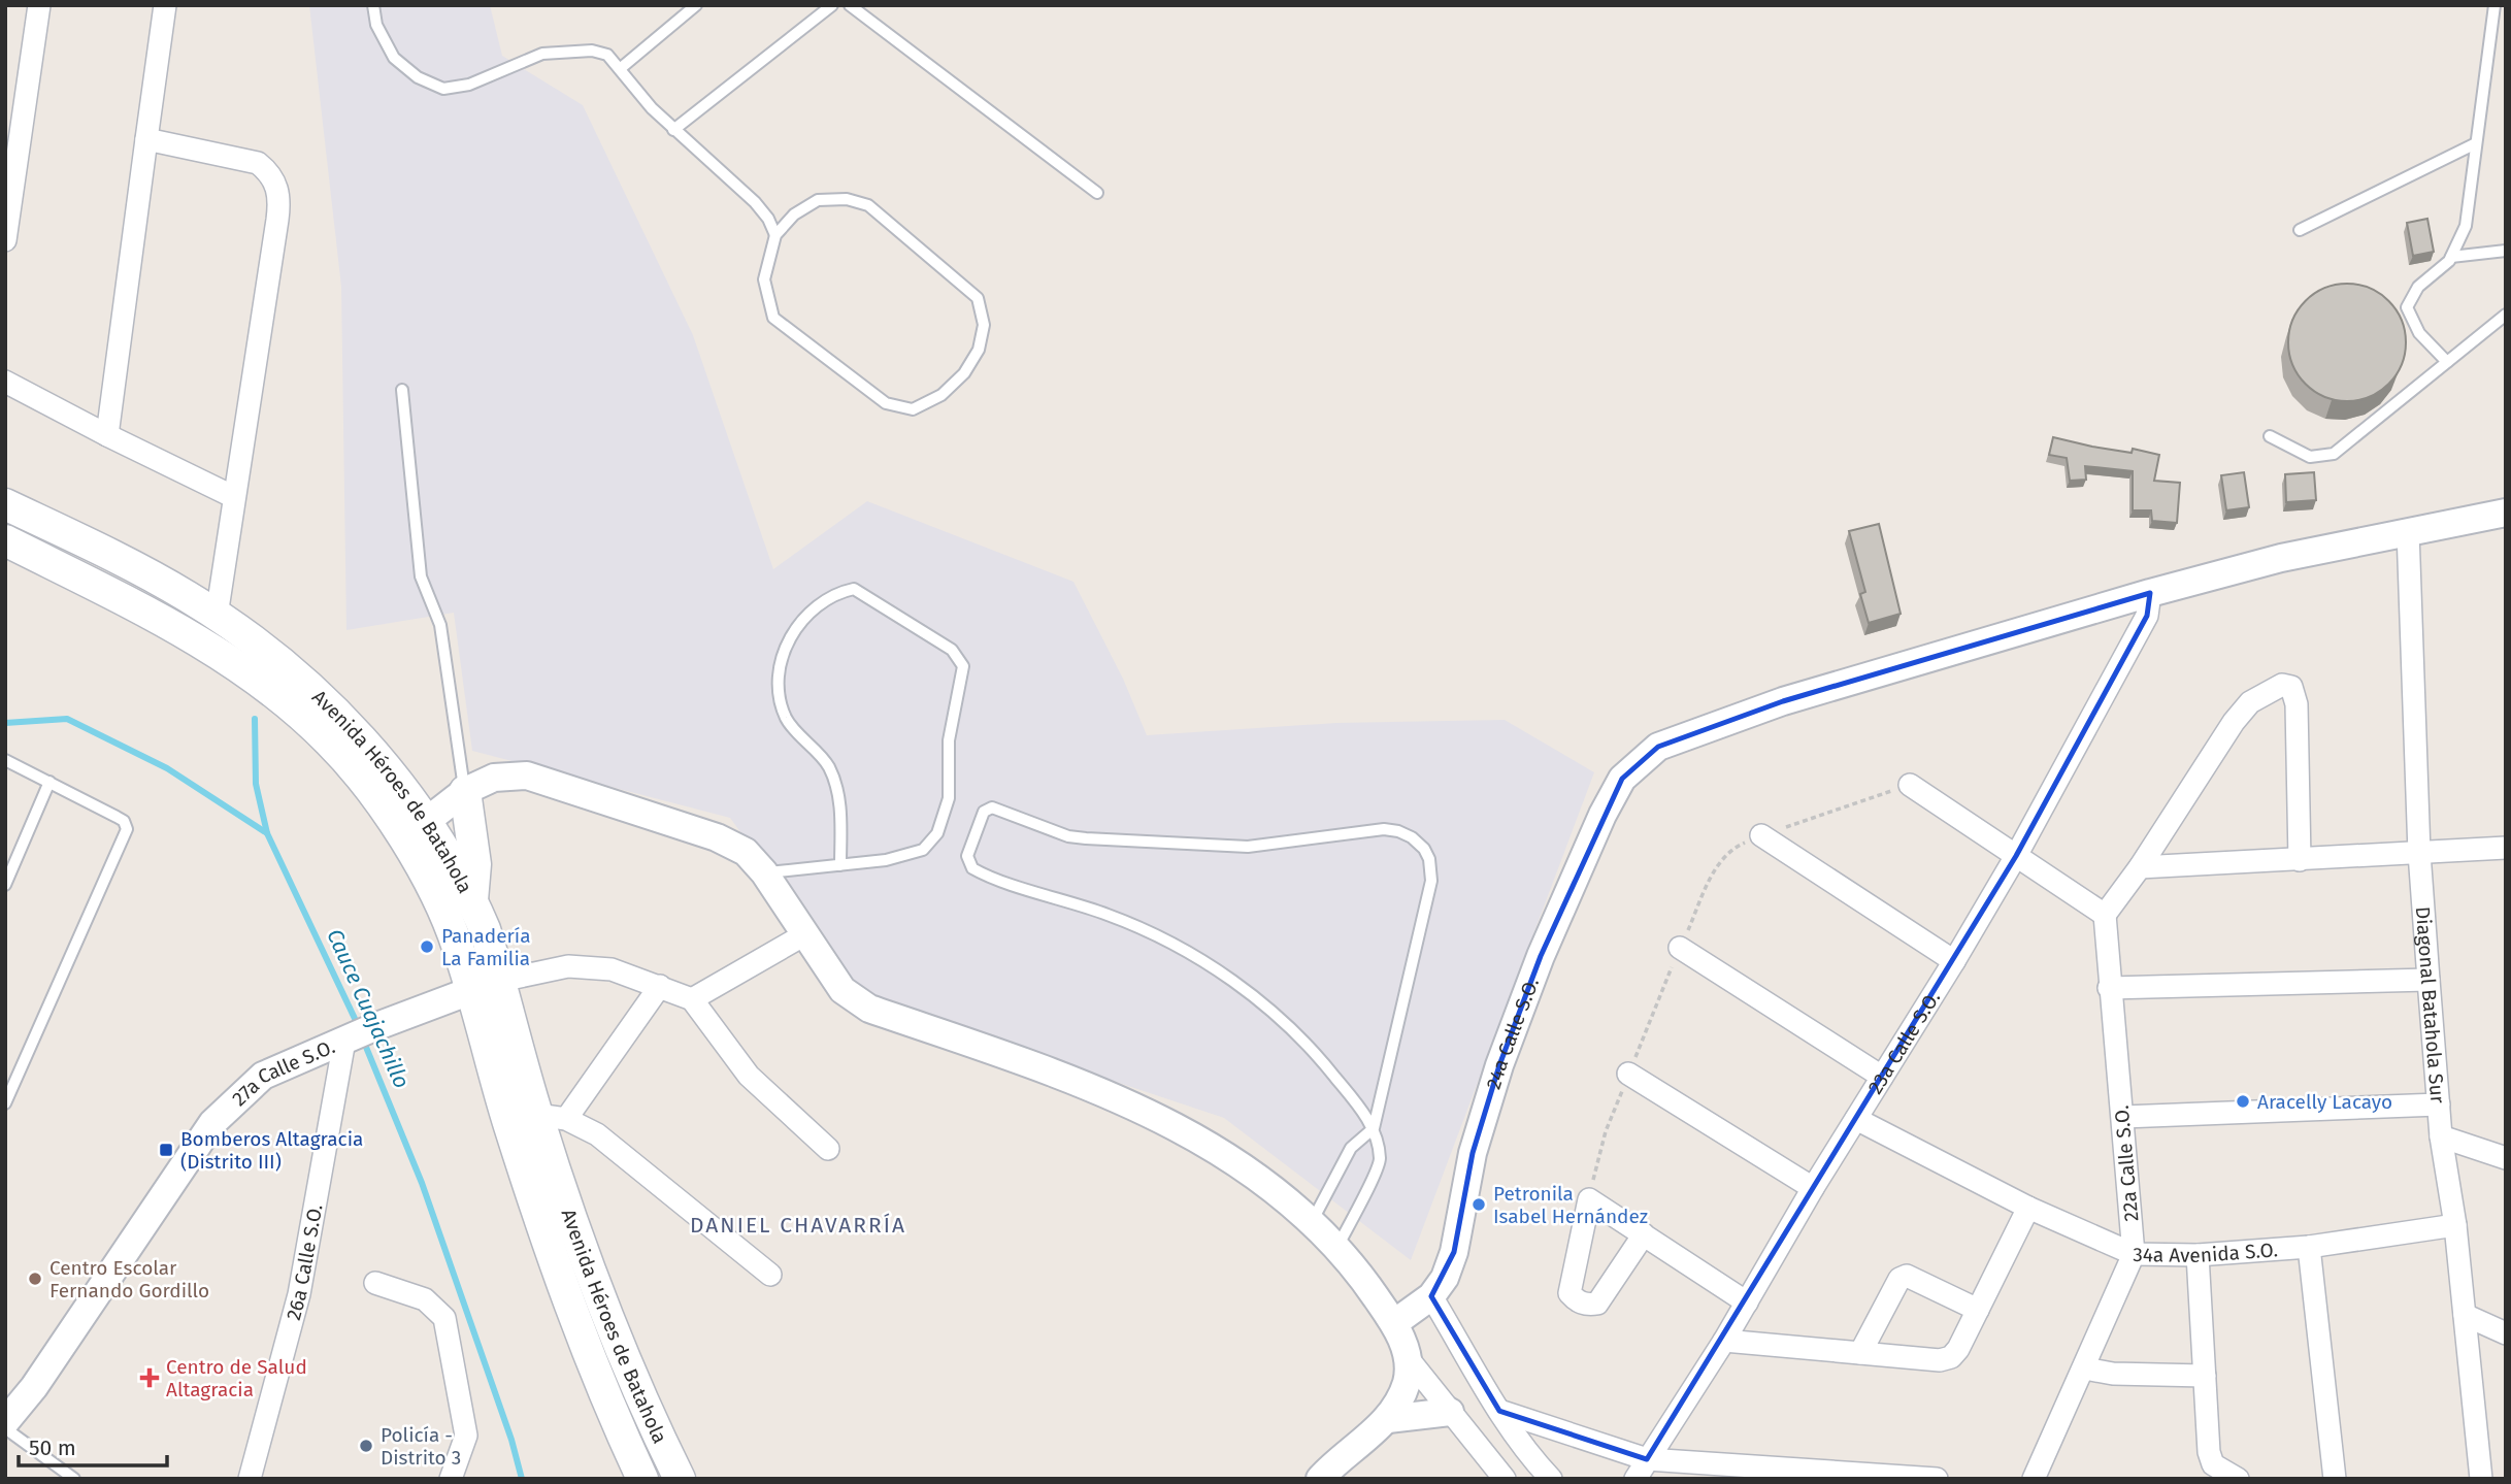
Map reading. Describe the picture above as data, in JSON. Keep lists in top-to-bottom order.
{
  "streets": {
    "main road": ["Avenida Héroes de Batahola"],
    "street": [
      "Diagonal Batahola Sur",
      "24a Calle S.O.",
      "23a Calle S.O.",
      "27a Calle S.O.",
      "22a Calle S.O.",
      "34a Avenida S.O.",
      "26a Calle S.O."
    ]
  },
  "crossings": [
    ["Avenida Héroes de Batahola", "27a Calle S.O."],
    ["Diagonal Batahola Sur", "24a Calle S.O."],
    ["Diagonal Batahola Sur", "34a Avenida S.O."],
    ["24a Calle S.O.", "23a Calle S.O."],
    ["23a Calle S.O.", "34a Avenida S.O."],
    ["27a Calle S.O.", "26a Calle S.O."],
    ["22a Calle S.O.", "34a Avenida S.O."]
  ],
  "districts": ["DANIEL CHAVARRÍA"],
  "water": ["Cauce Cuajachillo"],
  "places": {
    "other": [
      "Panadería La Familia",
      "Aracelly Lacayo",
      "Petronila Isabel Hernández",
      "Centro Escolar Fernando Gordillo",
      "Policía - Distrito 3"
    ],
    "transit": ["Bomberos Altagracia (Distrito III)"],
    "health": ["Centro de Salud Altagracia"]
  },
  "scale_bar": "50 m"
}
